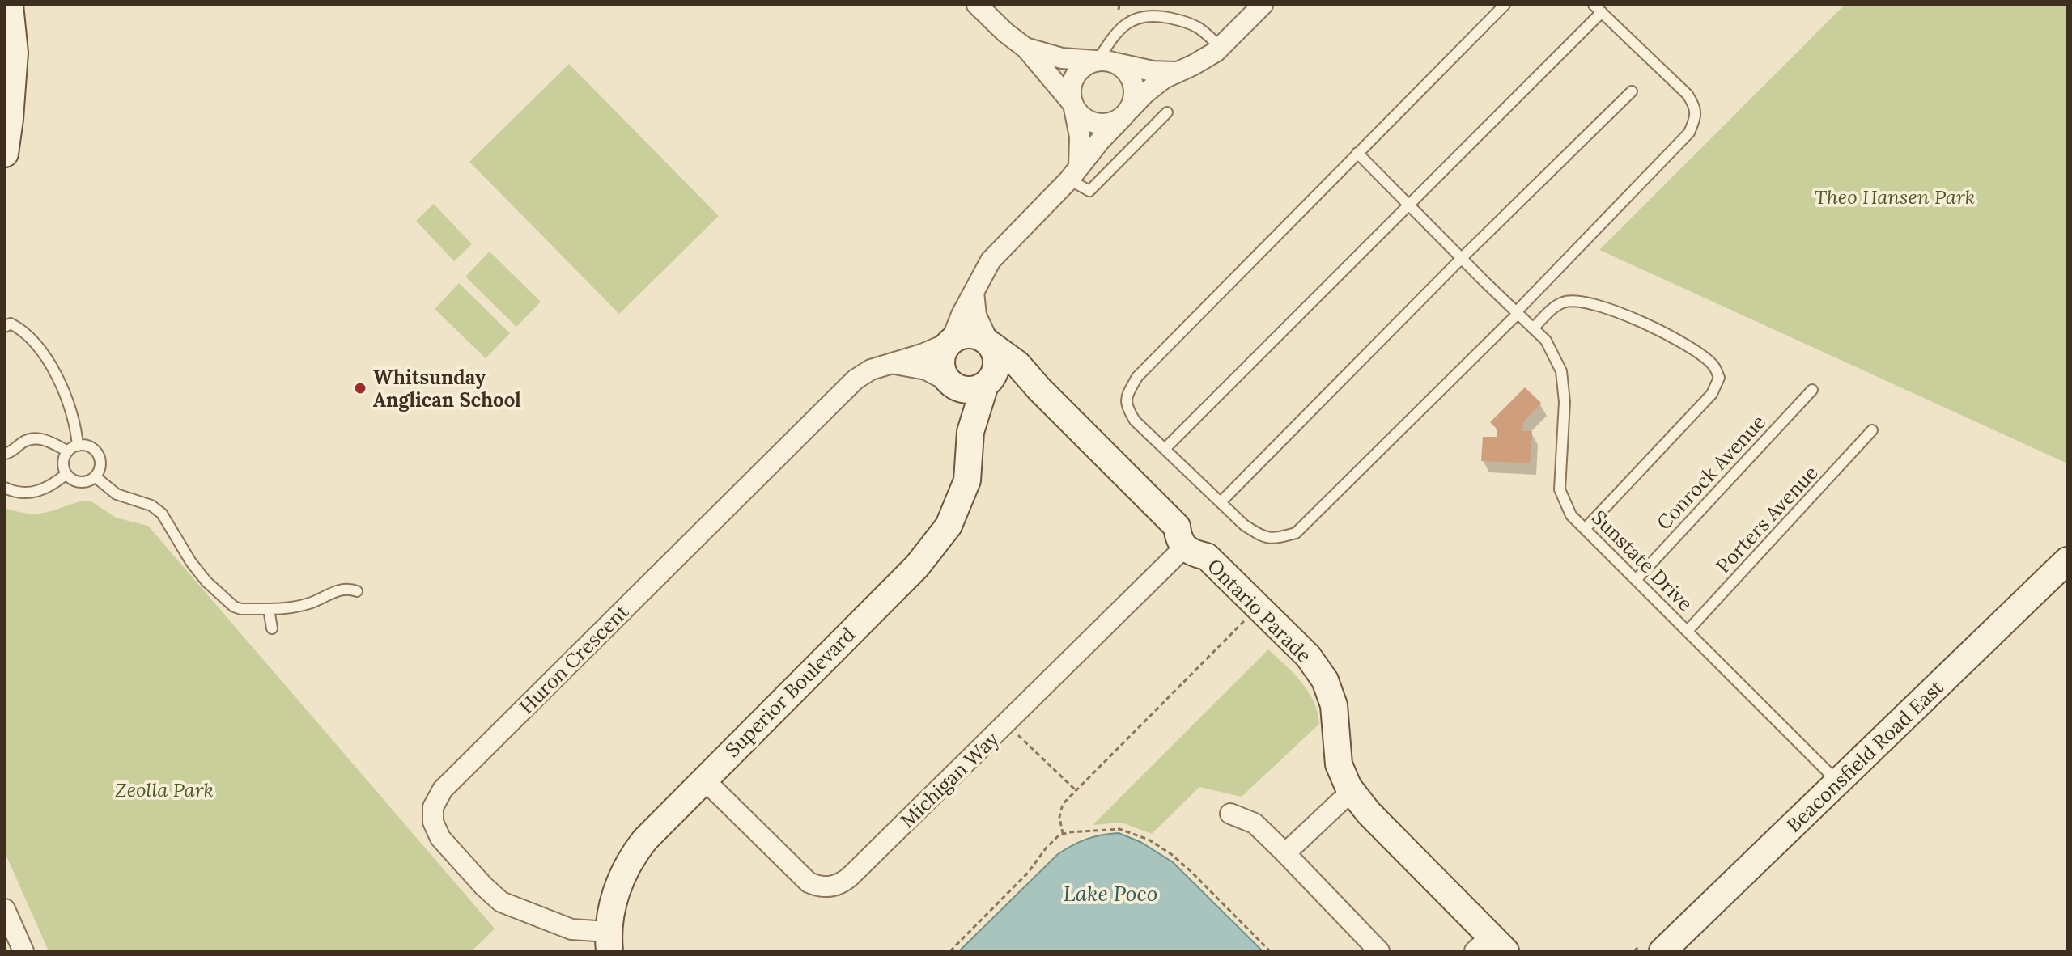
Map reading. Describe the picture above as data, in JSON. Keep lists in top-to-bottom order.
{
  "streets": {
    "street": [
      "Ontario Parade",
      "Huron Crescent",
      "Superior Boulevard",
      "Beaconsfield Road East",
      "Michigan Way"
    ],
    "lane": ["Conrock Avenue", "Porters Avenue", "Sunstate Drive"]
  },
  "crossings": [
    ["Conrock Avenue", "Sunstate Drive"],
    ["Porters Avenue", "Sunstate Drive"],
    ["Sunstate Drive", "Beaconsfield Road East"],
    ["Ontario Parade", "Huron Crescent"],
    ["Ontario Parade", "Superior Boulevard"],
    ["Ontario Parade", "Michigan Way"],
    ["Huron Crescent", "Superior Boulevard"],
    ["Superior Boulevard", "Michigan Way"]
  ],
  "water": ["Lake Poco"],
  "parks": ["Theo Hansen Park", "Zeolla Park"],
  "places": ["Whitsunday Anglican School"]
}
